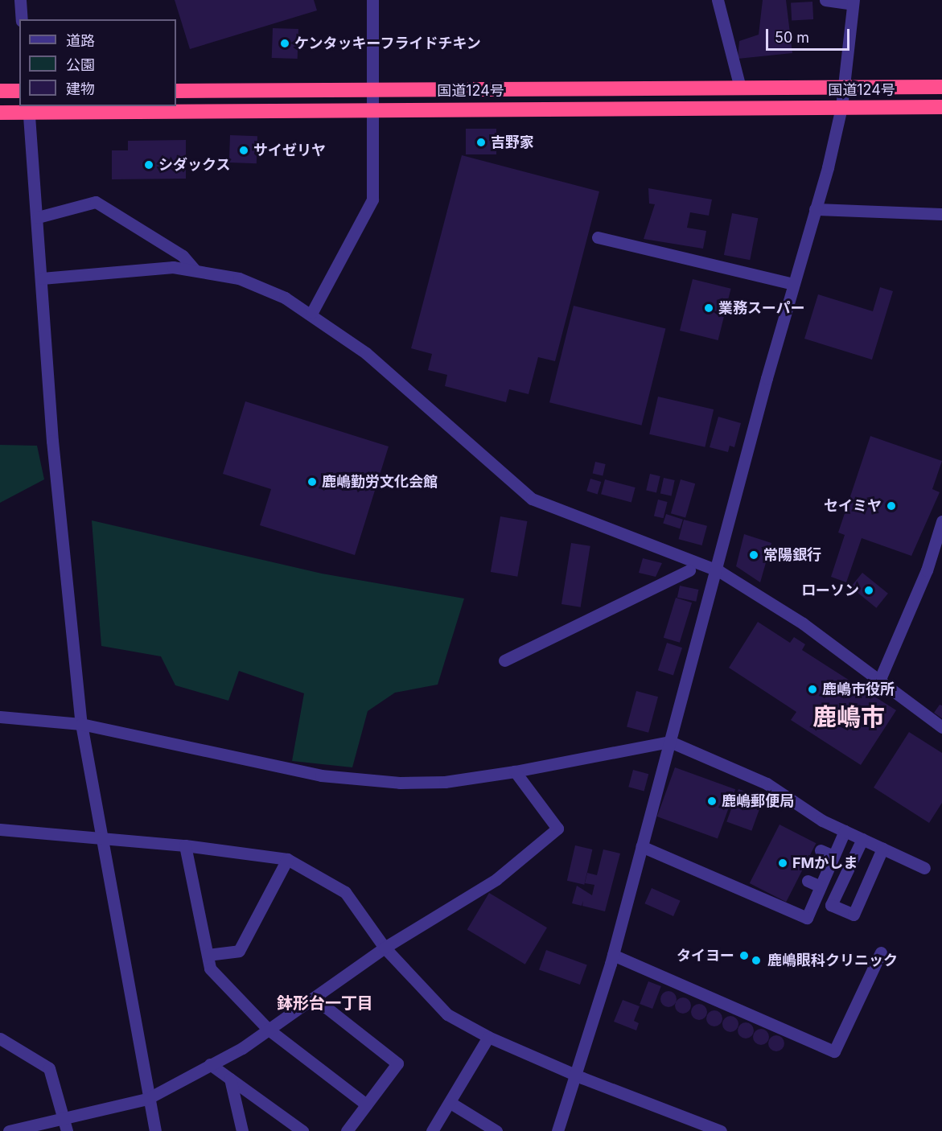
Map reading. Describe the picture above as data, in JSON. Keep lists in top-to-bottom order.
{
  "streets": {
    "highway": ["国道124号"]
  },
  "districts": ["鹿嶋市", "鉢形台一丁目"],
  "places": [
    "ケンタッキーフライドチキン",
    "吉野家",
    "サイゼリヤ",
    "シダックス",
    "業務スーパー",
    "鹿嶋勤労文化会館",
    "セイミヤ",
    "常陽銀行",
    "ローソン",
    "鹿嶋市役所",
    "鹿嶋郵便局",
    "FMかしま",
    "タイヨー",
    "鹿嶋眼科クリニック"
  ],
  "legend": ["道路", "公園", "建物"],
  "scale_bar": "50 m"
}
